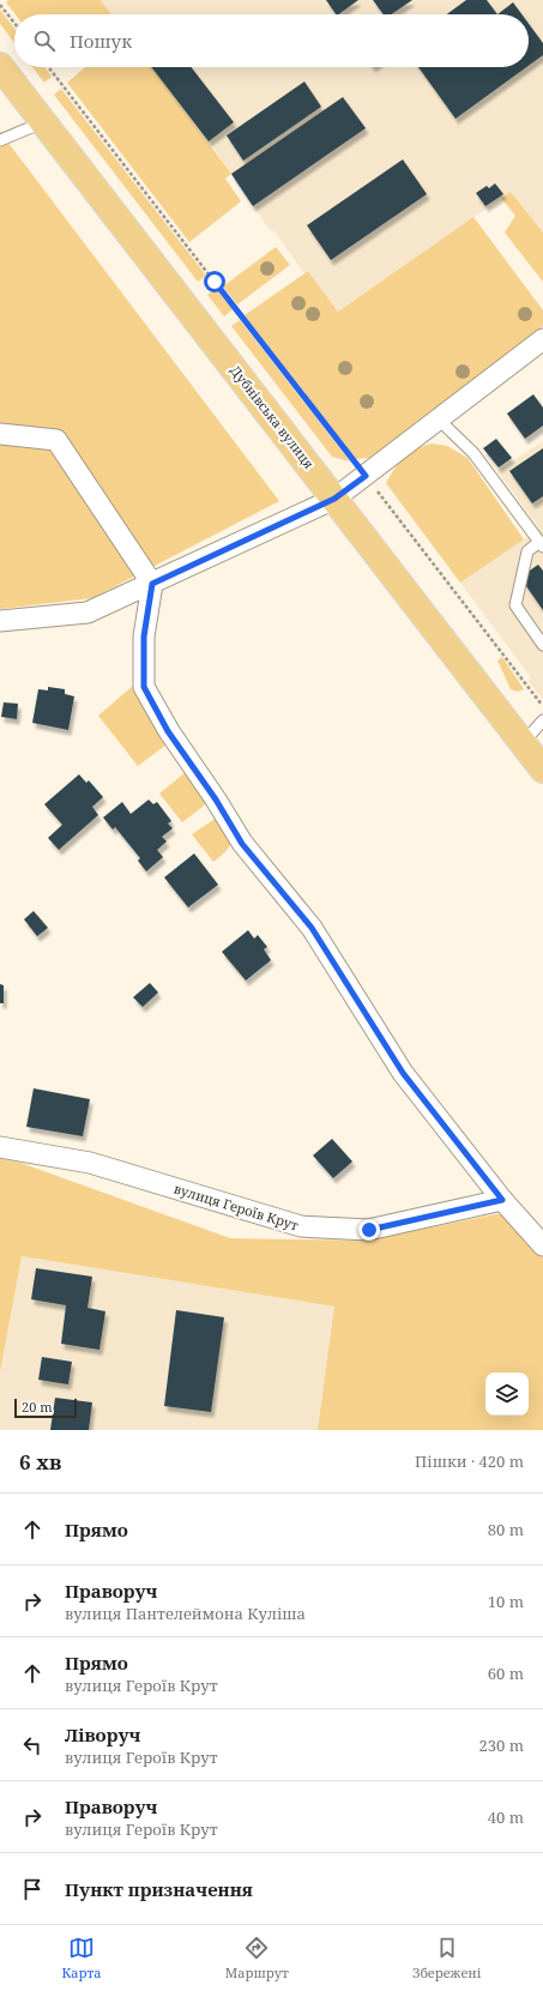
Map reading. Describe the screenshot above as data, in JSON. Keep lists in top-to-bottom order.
{
  "streets": {
    "main road": ["Дубнівська вулиця"],
    "street": ["вулиця Героїв Крут"]
  },
  "scale_bar": "20 m",
  "page": {
    "search": "Пошук",
    "scale": "20 m",
    "heading": ["6 хв", "Пішки · 420 m"],
    "list": [
      ["Прямо", "80 m"],
      ["Праворуч", "вулиця Пантелеймона Куліша", "10 m"],
      ["Прямо", "вулиця Героїв Крут", "60 m"],
      ["Ліворуч", "вулиця Героїв Крут", "230 m"],
      ["Праворуч", "вулиця Героїв Крут", "40 m"],
      "Пункт призначення"
    ],
    "nav": ["Карта", "Маршрут", "Збережені"]
  }
}
